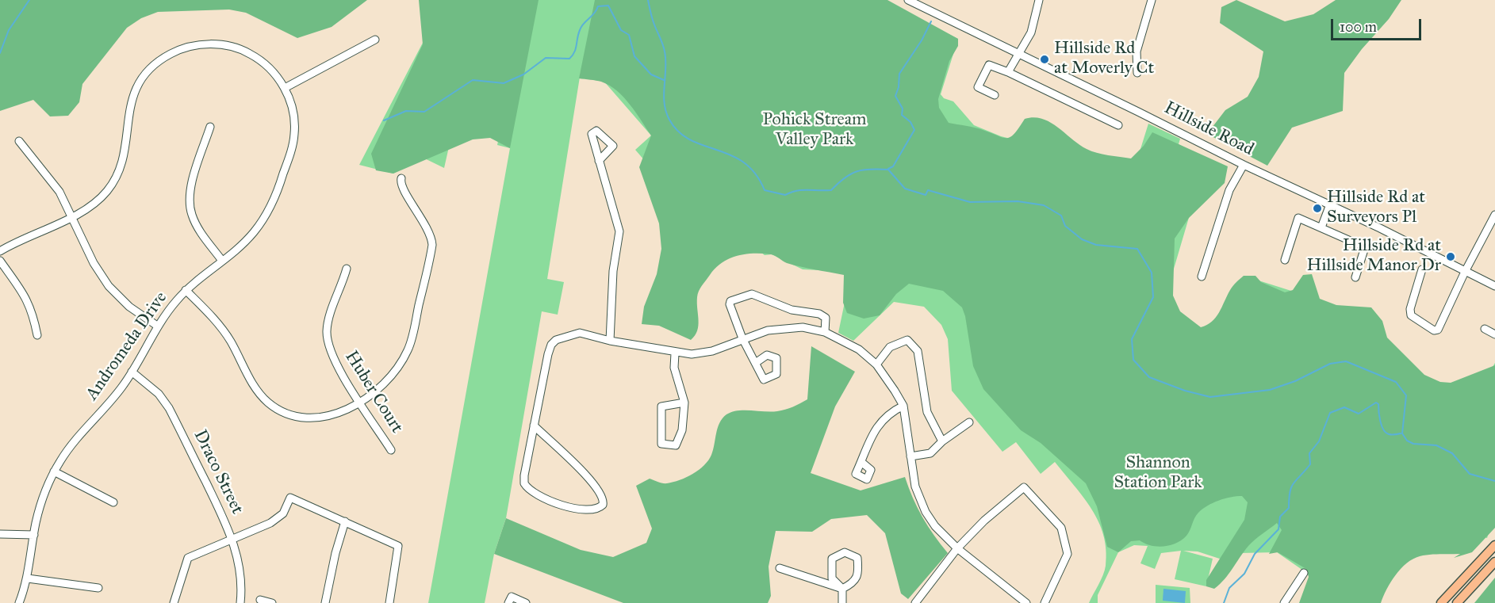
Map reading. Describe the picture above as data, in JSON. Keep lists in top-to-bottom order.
{
  "streets": {
    "street": [
      "Hillside Road",
      "Andromeda Drive",
      "Huber Court",
      "Draco Street"
    ]
  },
  "crossings": [
    ["Andromeda Drive", "Draco Street"]
  ],
  "parks": ["Pohick Stream Valley Park", "Shannon Station Park"],
  "places": ["Hillside Rd at Moverly Ct", "Hillside Rd at Surveyors Pl", "Hillside Rd at Hillside Manor Dr"],
  "scale_bar": "100 m"
}
